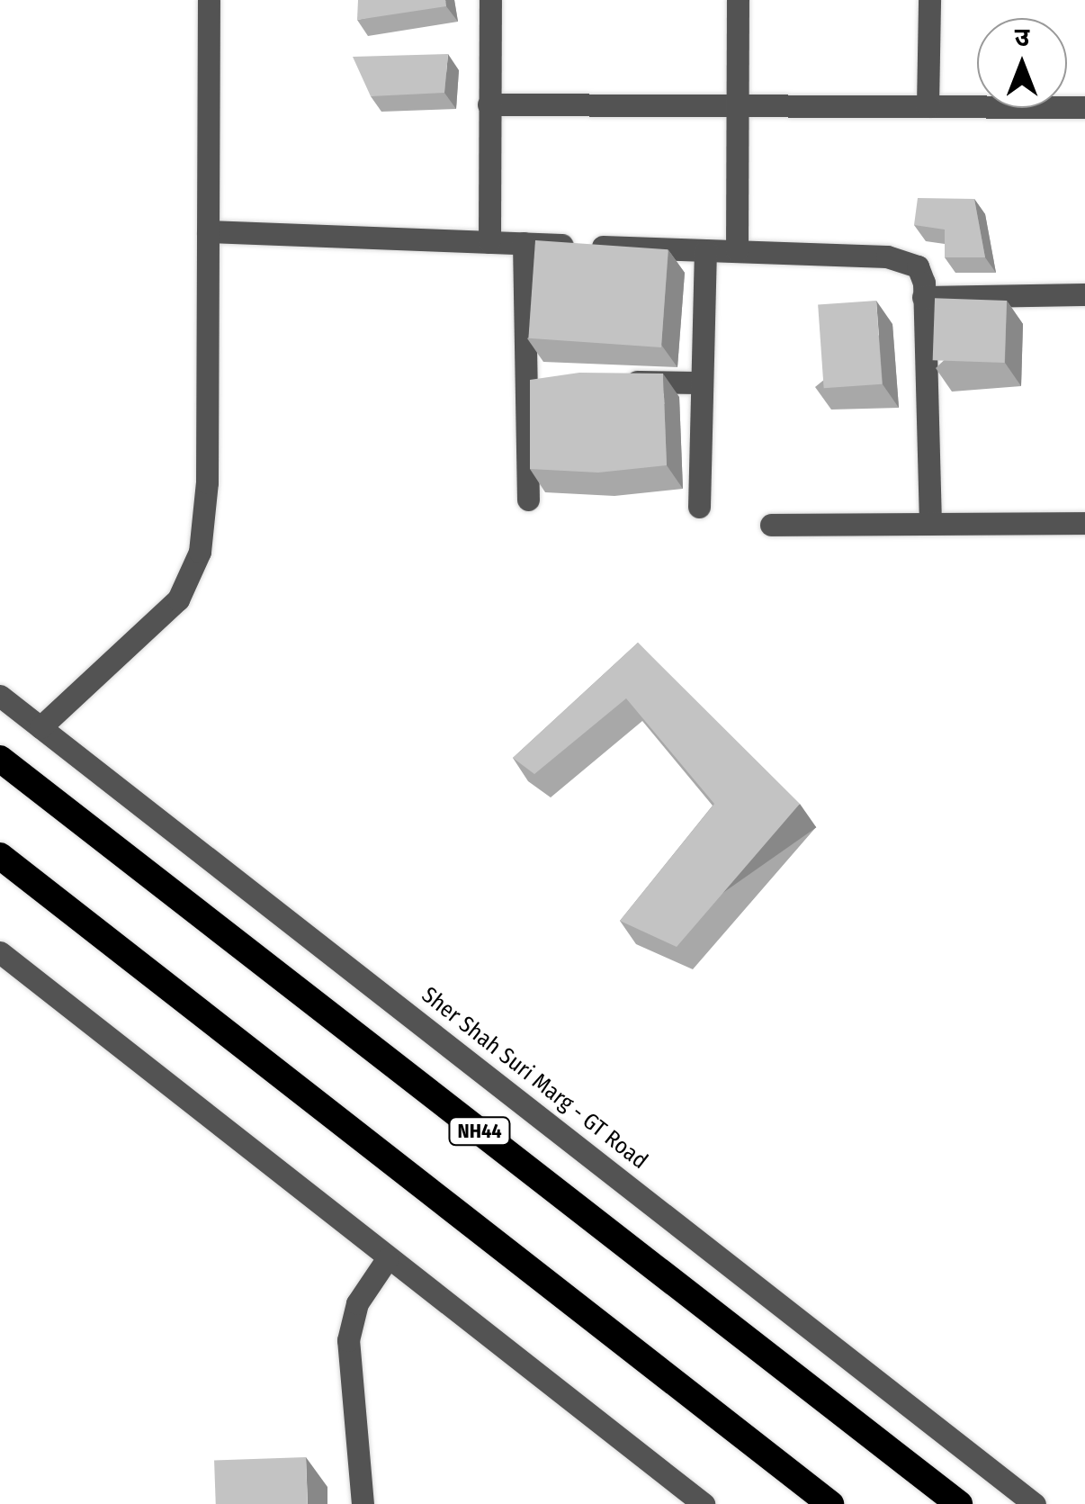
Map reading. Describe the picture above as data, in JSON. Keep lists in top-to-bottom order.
{
  "streets": {
    "highway": ["NH44"],
    "street": ["Sher Shah Suri Marg - GT Road"]
  },
  "north": "top"
}
